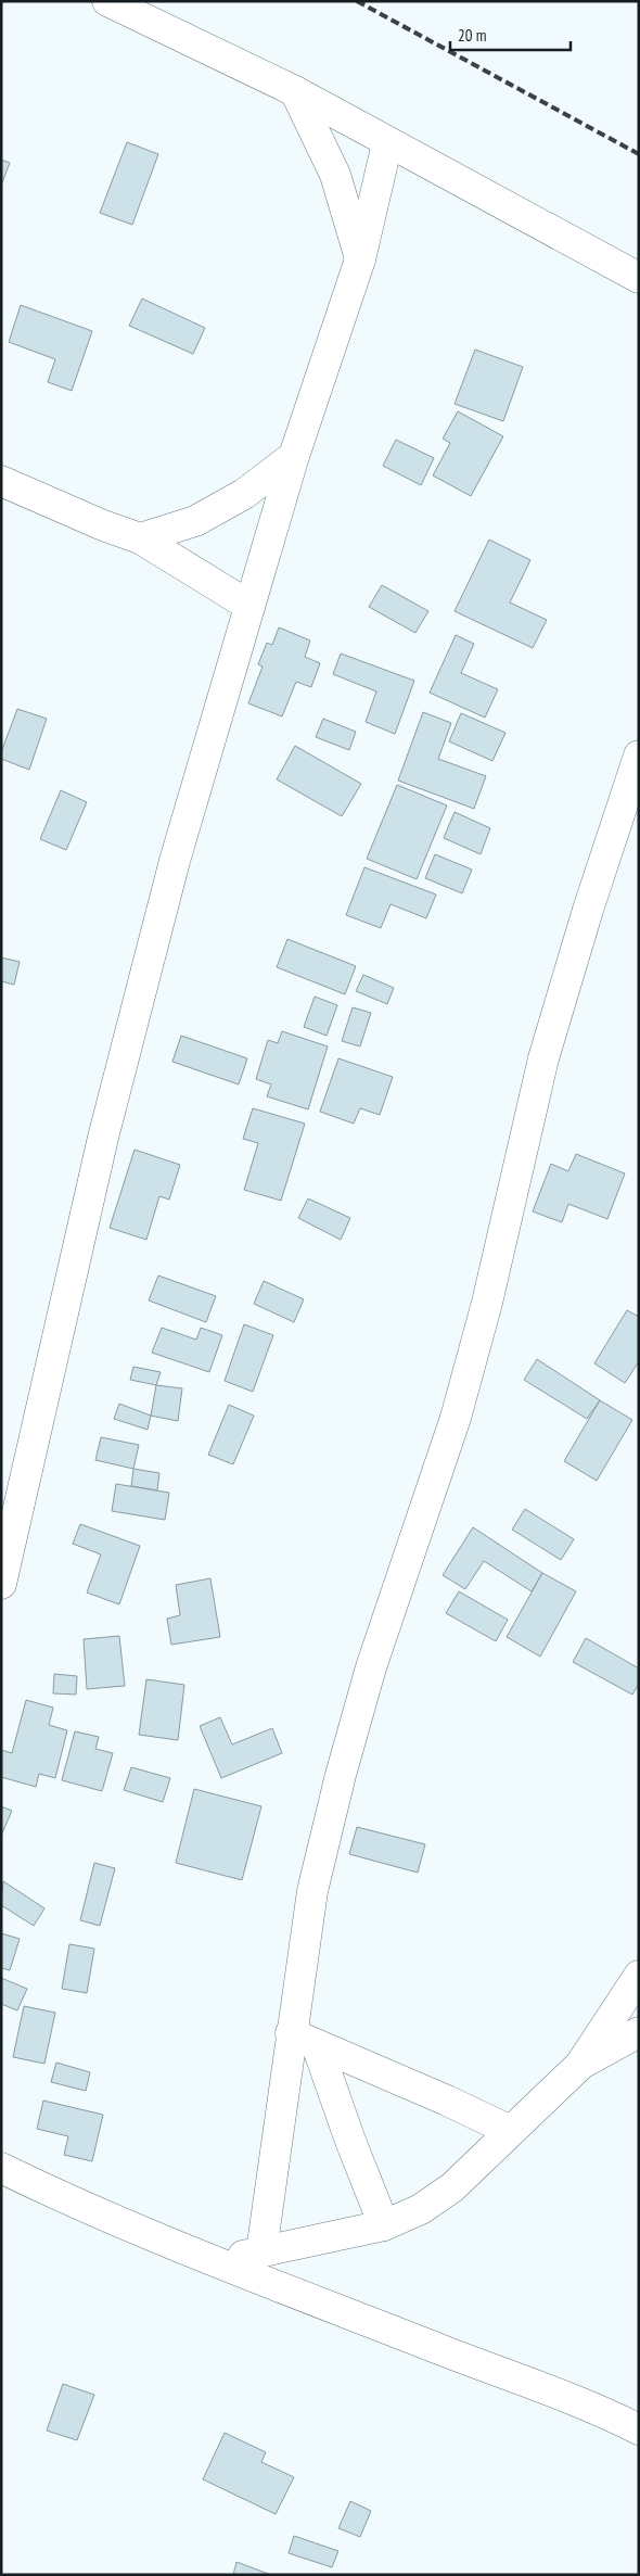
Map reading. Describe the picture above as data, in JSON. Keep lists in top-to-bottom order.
{
  "scale_bar": "20 m"
}
